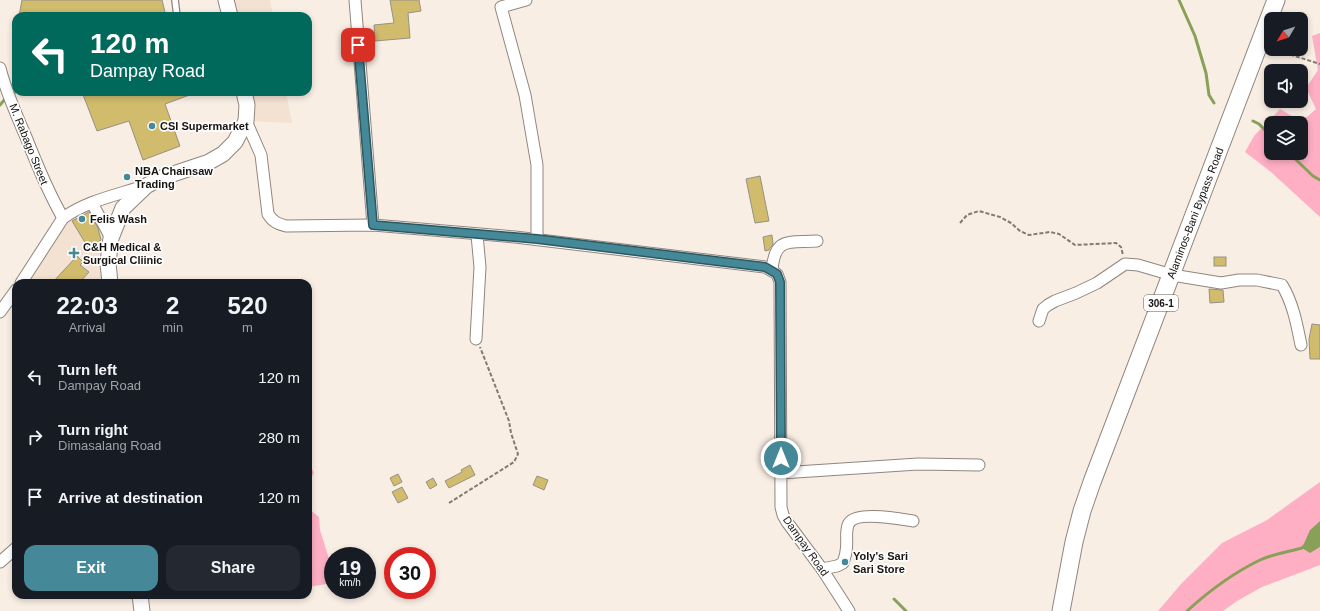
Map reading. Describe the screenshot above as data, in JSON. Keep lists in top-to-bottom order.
{
  "streets": {
    "main road": ["Alaminos-Bani Bypass Road", "306-1"],
    "street": ["M. Rabago Street", "Dampay Road"]
  },
  "places": {
    "other": [
      "CSI Supermarket",
      "NBA Chainsaw Trading",
      "Felis Wash",
      "Yoly's Sari Sari Store"
    ],
    "health": ["C&H Medical & Surgical Cliinic"]
  },
  "north": "bottom left",
  "page": {
    "turn": ["120 m", "Dampay Road"],
    "eta": [
      "22:03",
      "Arrival",
      "2",
      "min",
      "520",
      "m"
    ],
    "list": [
      {
        "name": "Turn left",
        "note": "Dampay Road",
        "value": "120 m"
      },
      {
        "name": "Turn right",
        "note": "Dimasalang Road",
        "value": "280 m"
      },
      {
        "name": "Arrive at destination",
        "value": "120 m"
      }
    ],
    "buttons": ["Exit", "Share"],
    "speed": "19 km/h",
    "limit": "30"
  }
}
